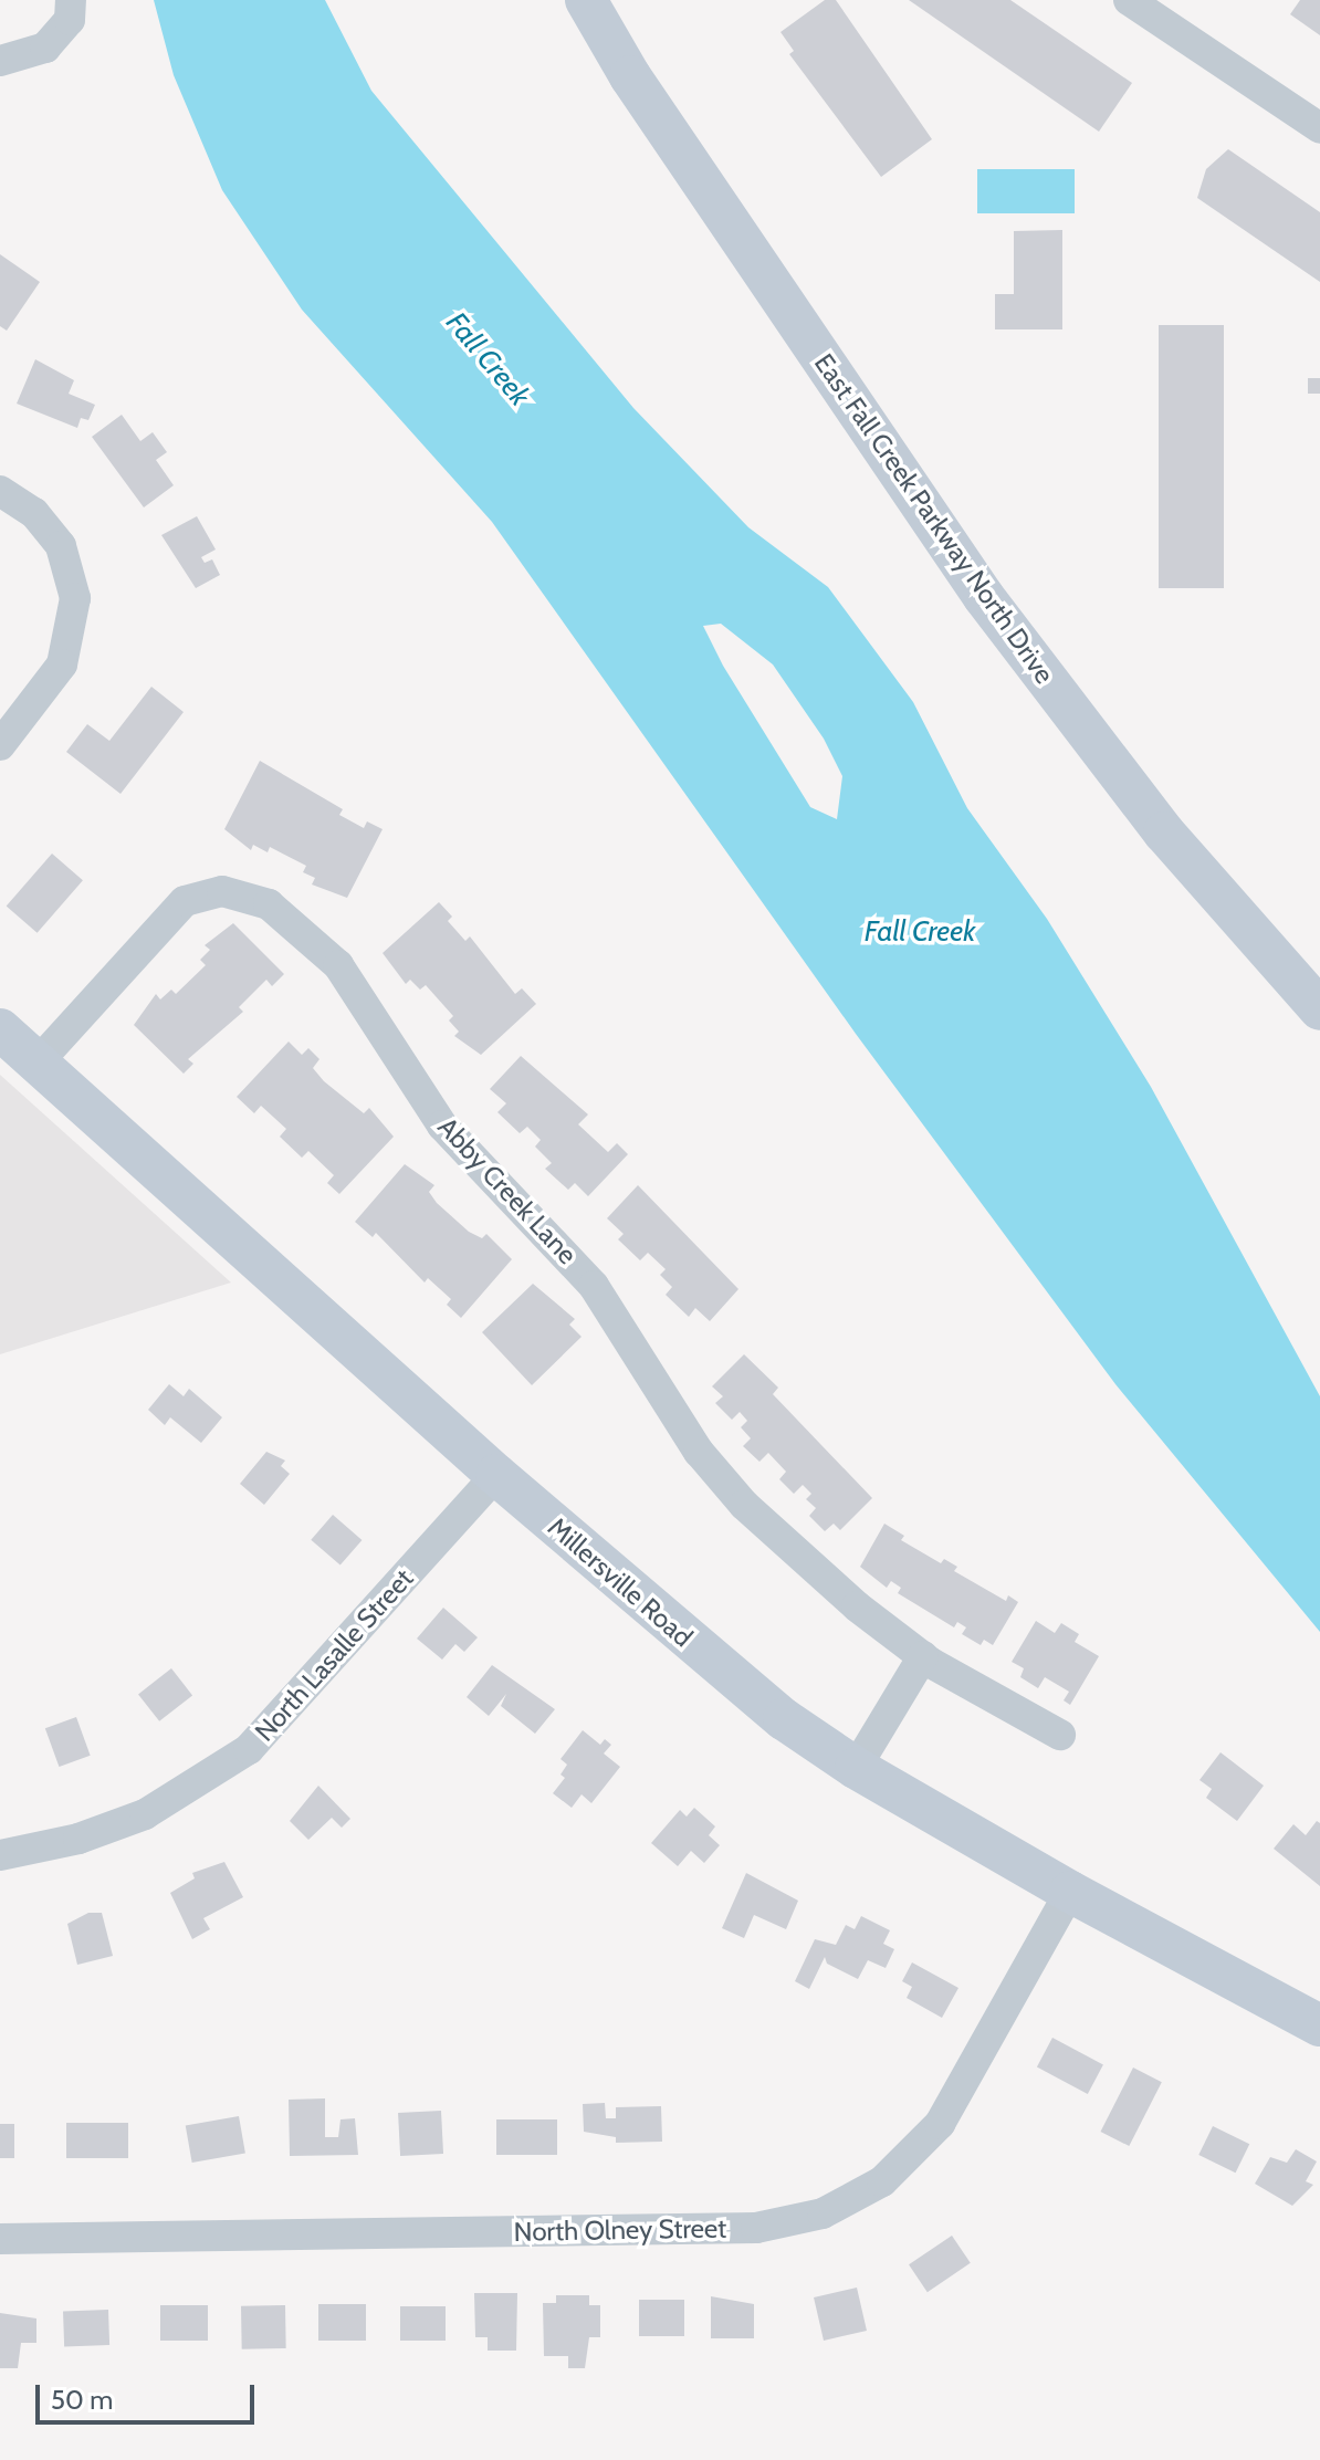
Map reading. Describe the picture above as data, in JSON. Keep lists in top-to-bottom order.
{
  "streets": {
    "street": [
      "East Fall Creek Parkway North Drive",
      "Abby Creek Lane",
      "Millersville Road",
      "North Lasalle Street",
      "North Olney Street"
    ]
  },
  "crossings": [
    ["Abby Creek Lane", "Millersville Road"],
    ["Millersville Road", "North Lasalle Street"],
    ["Millersville Road", "North Olney Street"]
  ],
  "water": ["Fall Creek"],
  "scale_bar": "50 m"
}
